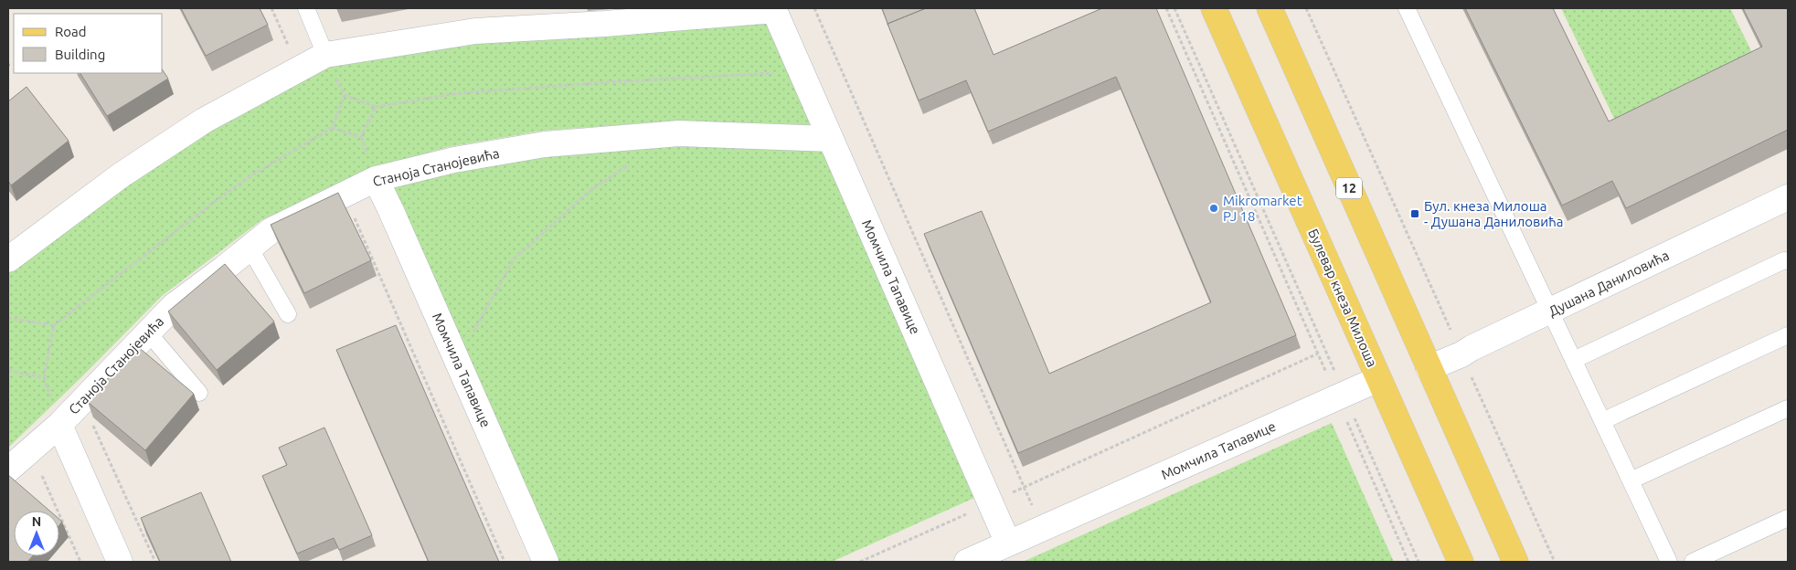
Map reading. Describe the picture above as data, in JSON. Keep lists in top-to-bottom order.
{
  "streets": {
    "main road": ["12", "Булевар кнеза Милоша"],
    "street": ["Станоја Станојевића", "Момчила Тапавице", "Душана Даниловића"]
  },
  "crossings": [
    ["Станоја Станојевића", "Момчила Тапавице"],
    ["12", "Душана Даниловића"],
    ["Момчила Тапавице", "Булевар кнеза Милоша"]
  ],
  "places": {
    "other": ["Mikromarket PJ 18"],
    "transit": ["Бул. кнеза Милоша - Душана Даниловића"]
  },
  "legend": ["Road", "Building"],
  "north": "top"
}
